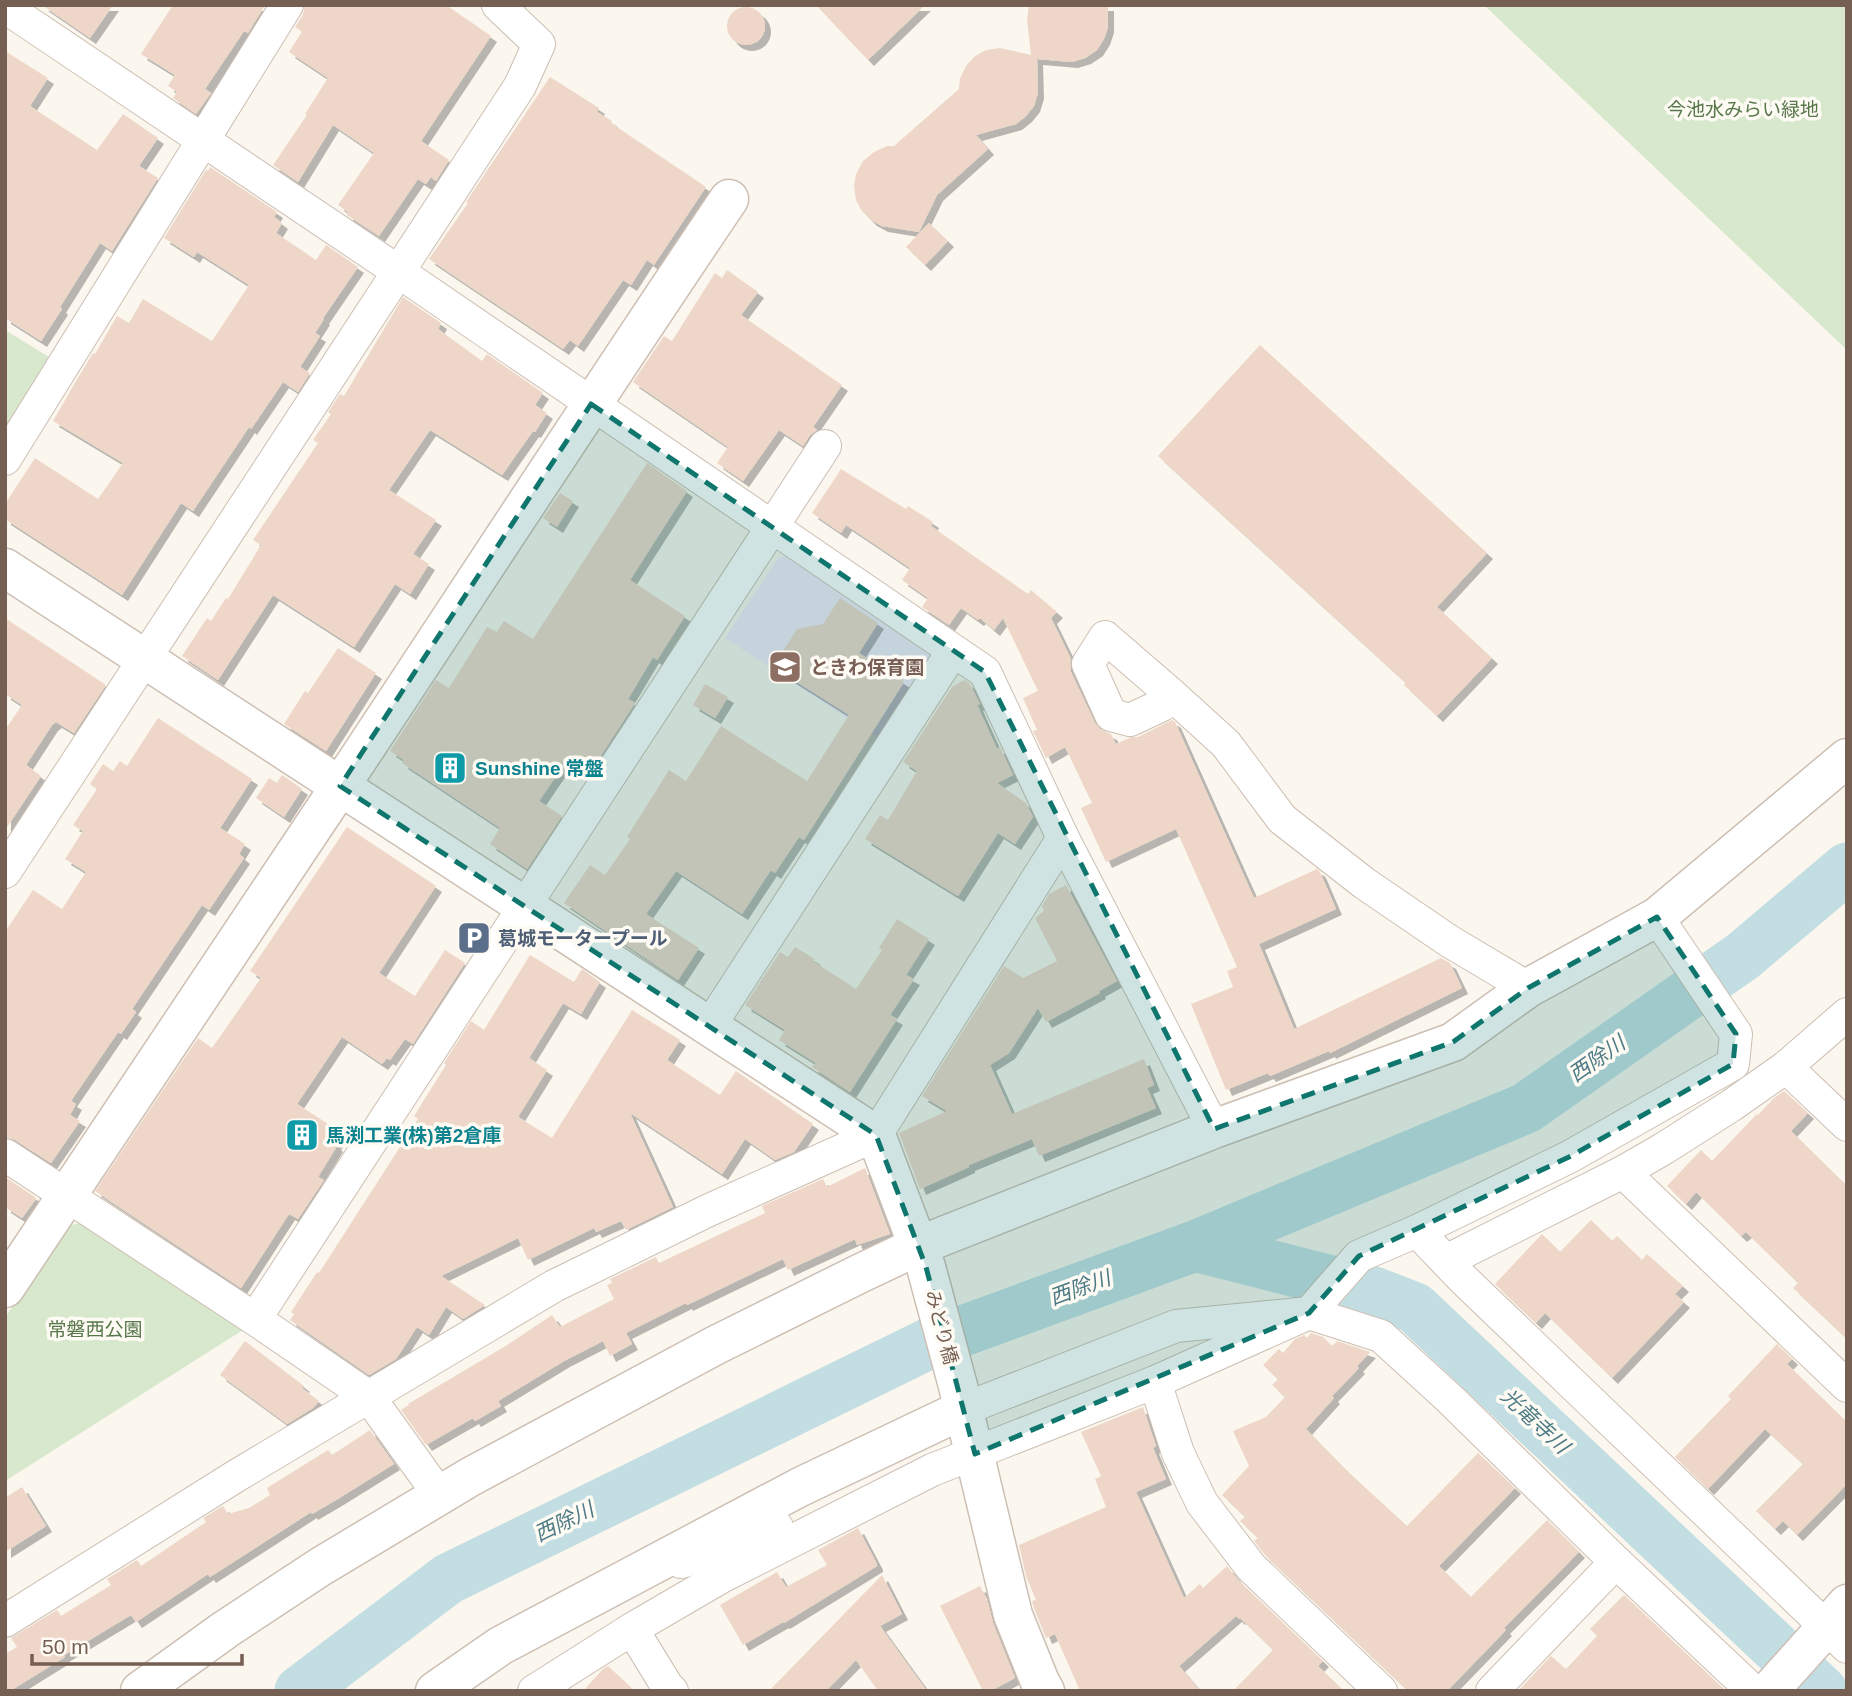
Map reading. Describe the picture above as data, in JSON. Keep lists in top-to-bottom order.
{
  "streets": {
    "street": ["みどり橋"]
  },
  "water": ["西除川", "光竜寺川"],
  "parks": ["今池水みらい緑地", "常磐西公園"],
  "places": {
    "school or university": ["ときわ保育園"],
    "building": ["Sunshine 常盤", "馬渕工業(株)第2倉庫"],
    "parking": ["葛城モータープール"]
  },
  "scale_bar": "50 m"
}
